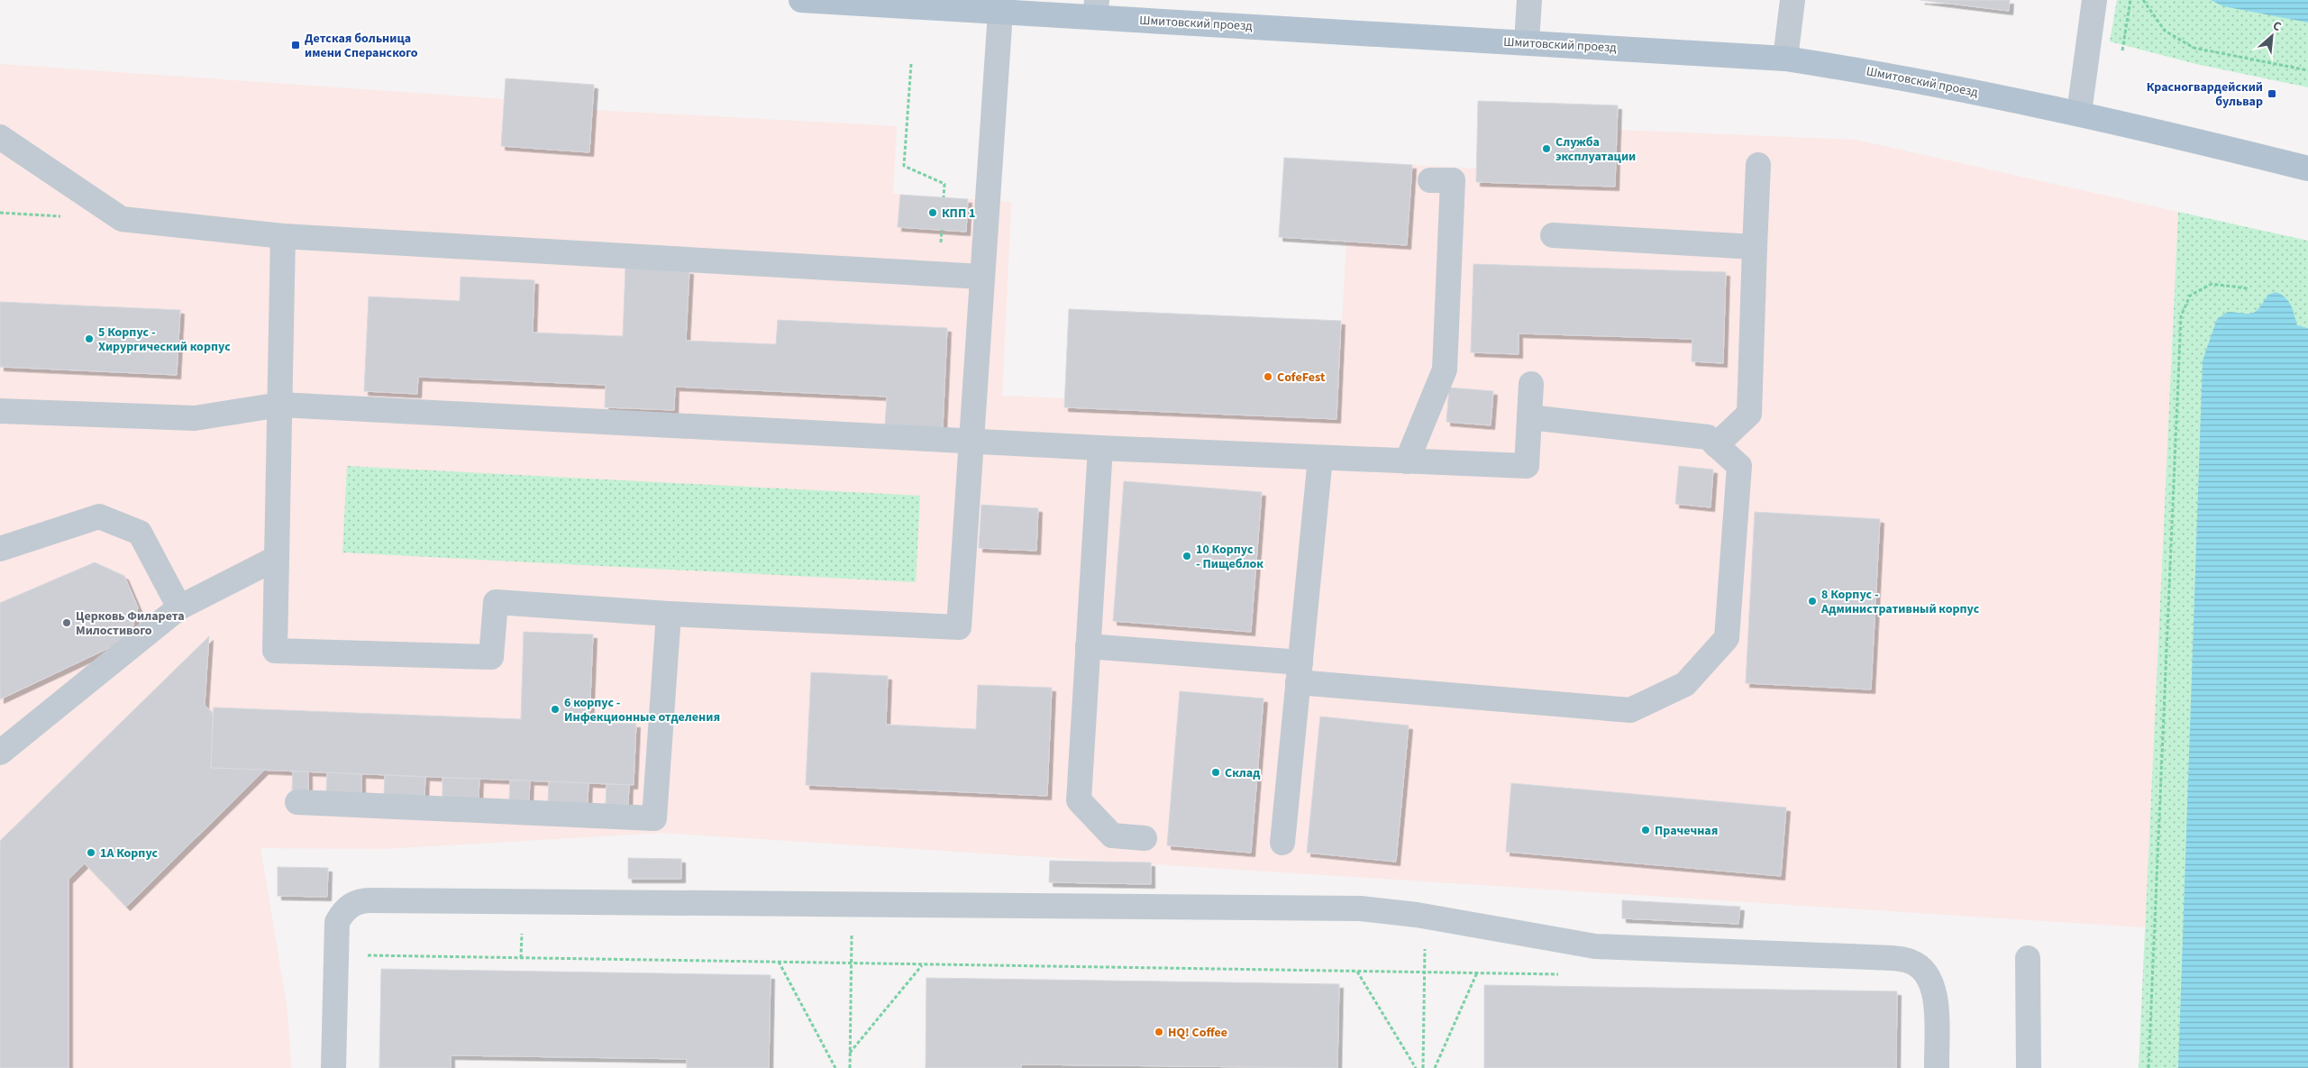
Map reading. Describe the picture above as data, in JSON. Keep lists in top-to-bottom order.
{
  "streets": {
    "main road": ["Шмитовский проезд"]
  },
  "places": {
    "transit": ["Детская больница имени Сперанского", "Красногвардейский бульвар"],
    "other": [
      "Служба эксплуатации",
      "КПП 1",
      "5 Корпус - Хирургический корпус",
      "CofeFest",
      "10 Корпус - Пищеблок",
      "8 Корпус - Административный корпус",
      "Церковь Филарета Милостивого",
      "6 корпус - Инфекционные отделения",
      "Склад",
      "Прачечная",
      "1А Корпус",
      "HQ! Coffee"
    ]
  },
  "north": "top right"
}
